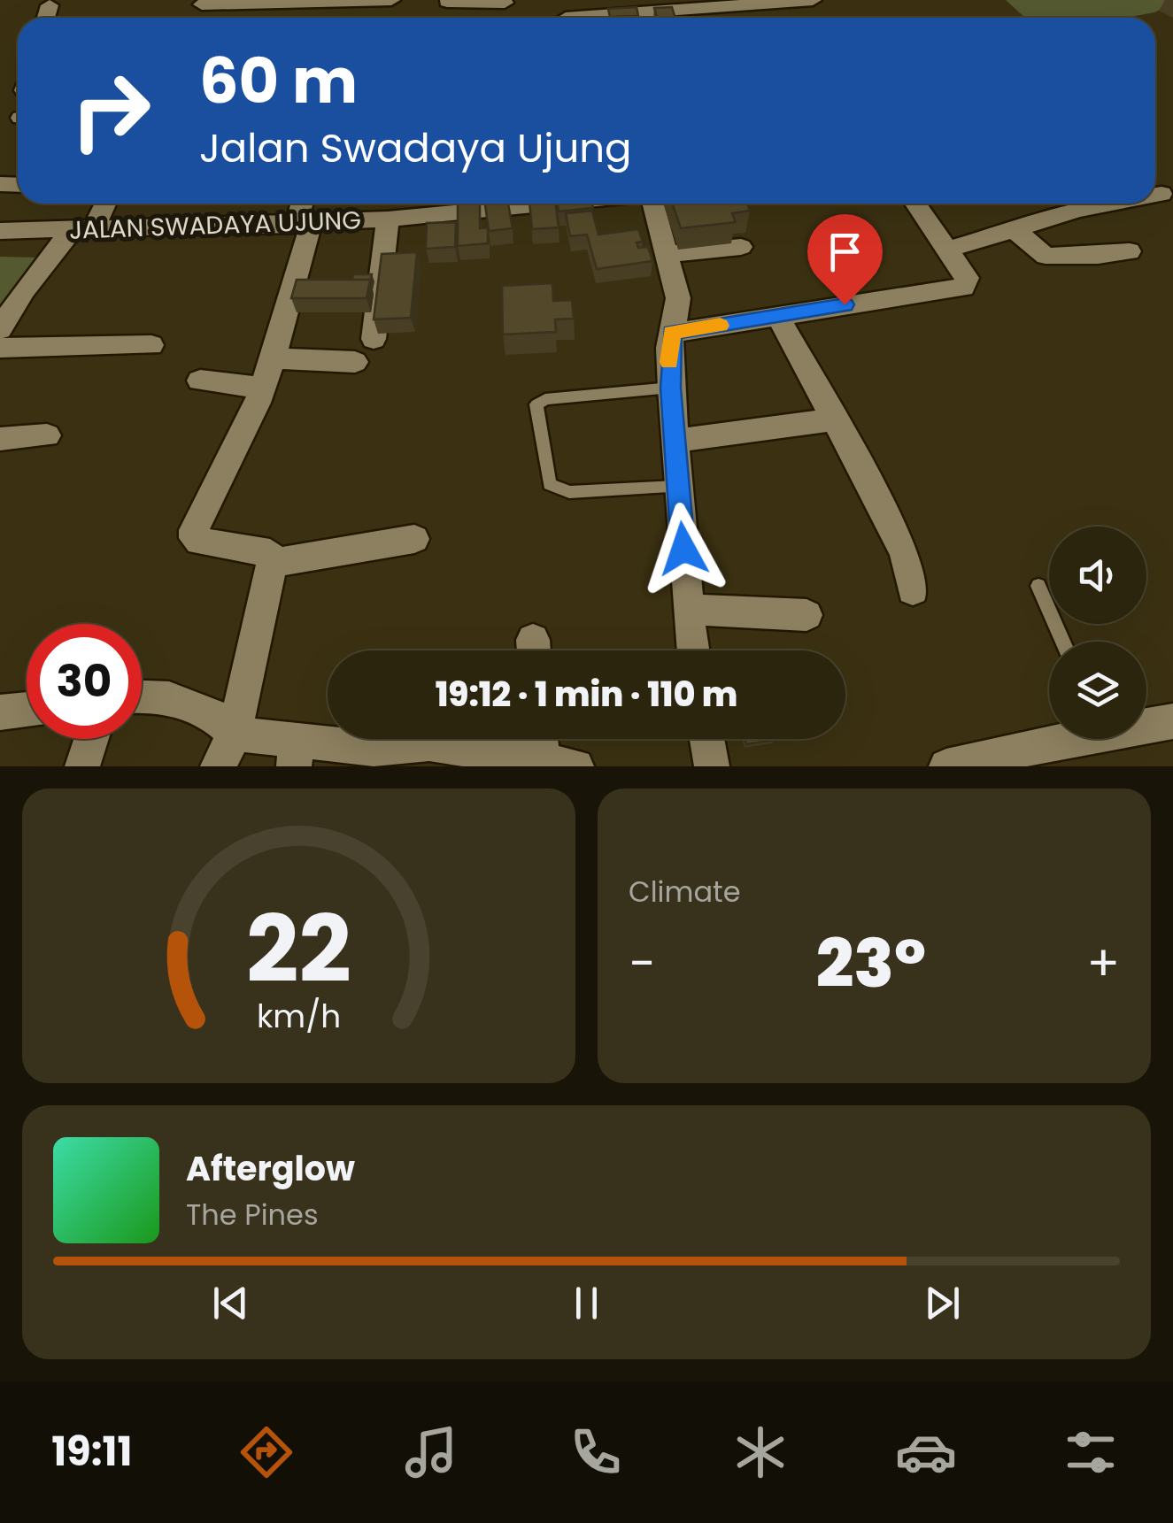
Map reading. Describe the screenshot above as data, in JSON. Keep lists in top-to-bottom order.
{
  "streets": {
    "street": ["JALAN SWADAYA UJUNG"]
  },
  "page": {
    "turn": ["60 m", "Jalan Swadaya Ujung"],
    "limit": "30",
    "trip": "19:12 · 1 min · 110 m",
    "tile": "Climate",
    "heat": ["−", "23°", "+"],
    "song": ["Afterglow", "The Pines"],
    "tabs": "19:11",
    "gauge": ["22", "km/h"]
  }
}
